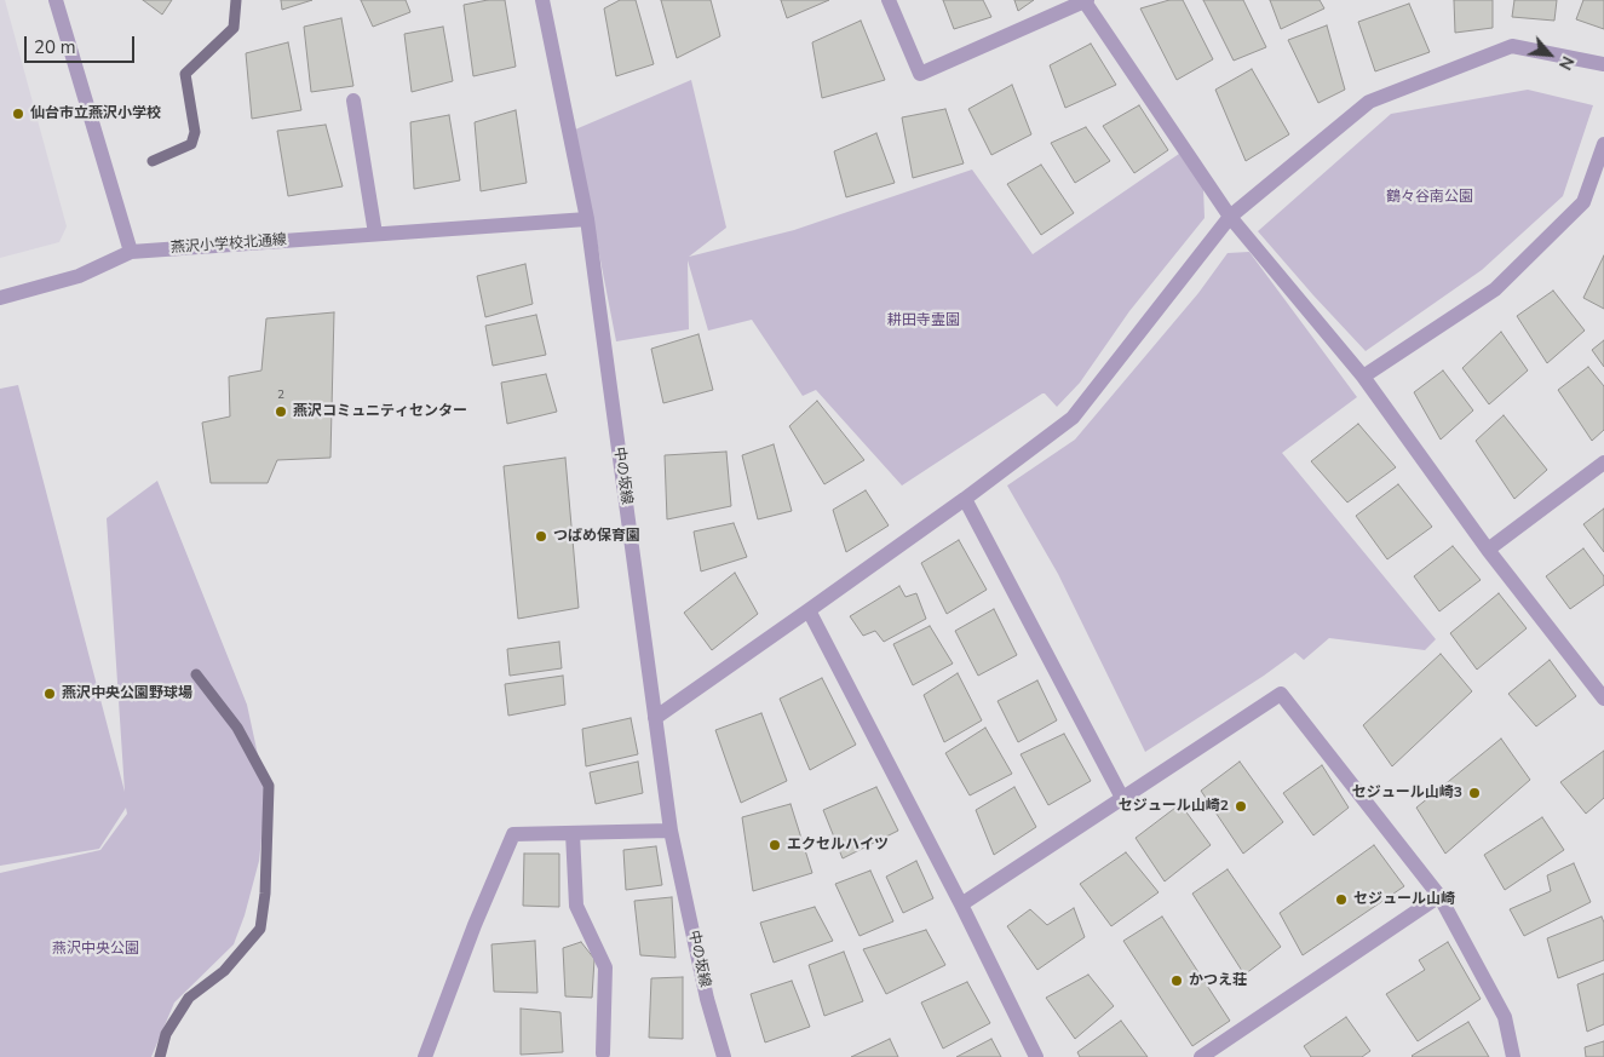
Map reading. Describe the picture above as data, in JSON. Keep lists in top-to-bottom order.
{
  "streets": {
    "street": ["燕沢小学校北通線", "中の坂線"]
  },
  "crossings": [
    ["燕沢小学校北通線", "中の坂線"]
  ],
  "parks": ["鶴々谷南公園", "耕田寺霊園", "燕沢中央公園"],
  "places": [
    "仙台市立燕沢小学校",
    "燕沢コミュニティセンター",
    "つばめ保育園",
    "燕沢中央公園野球場",
    "セジュール山崎3",
    "セジュール山崎2",
    "エクセルハイツ",
    "セジュール山崎",
    "かつえ荘"
  ],
  "house_numbers": ["2"],
  "scale_bar": "20 m",
  "north": "bottom right"
}
